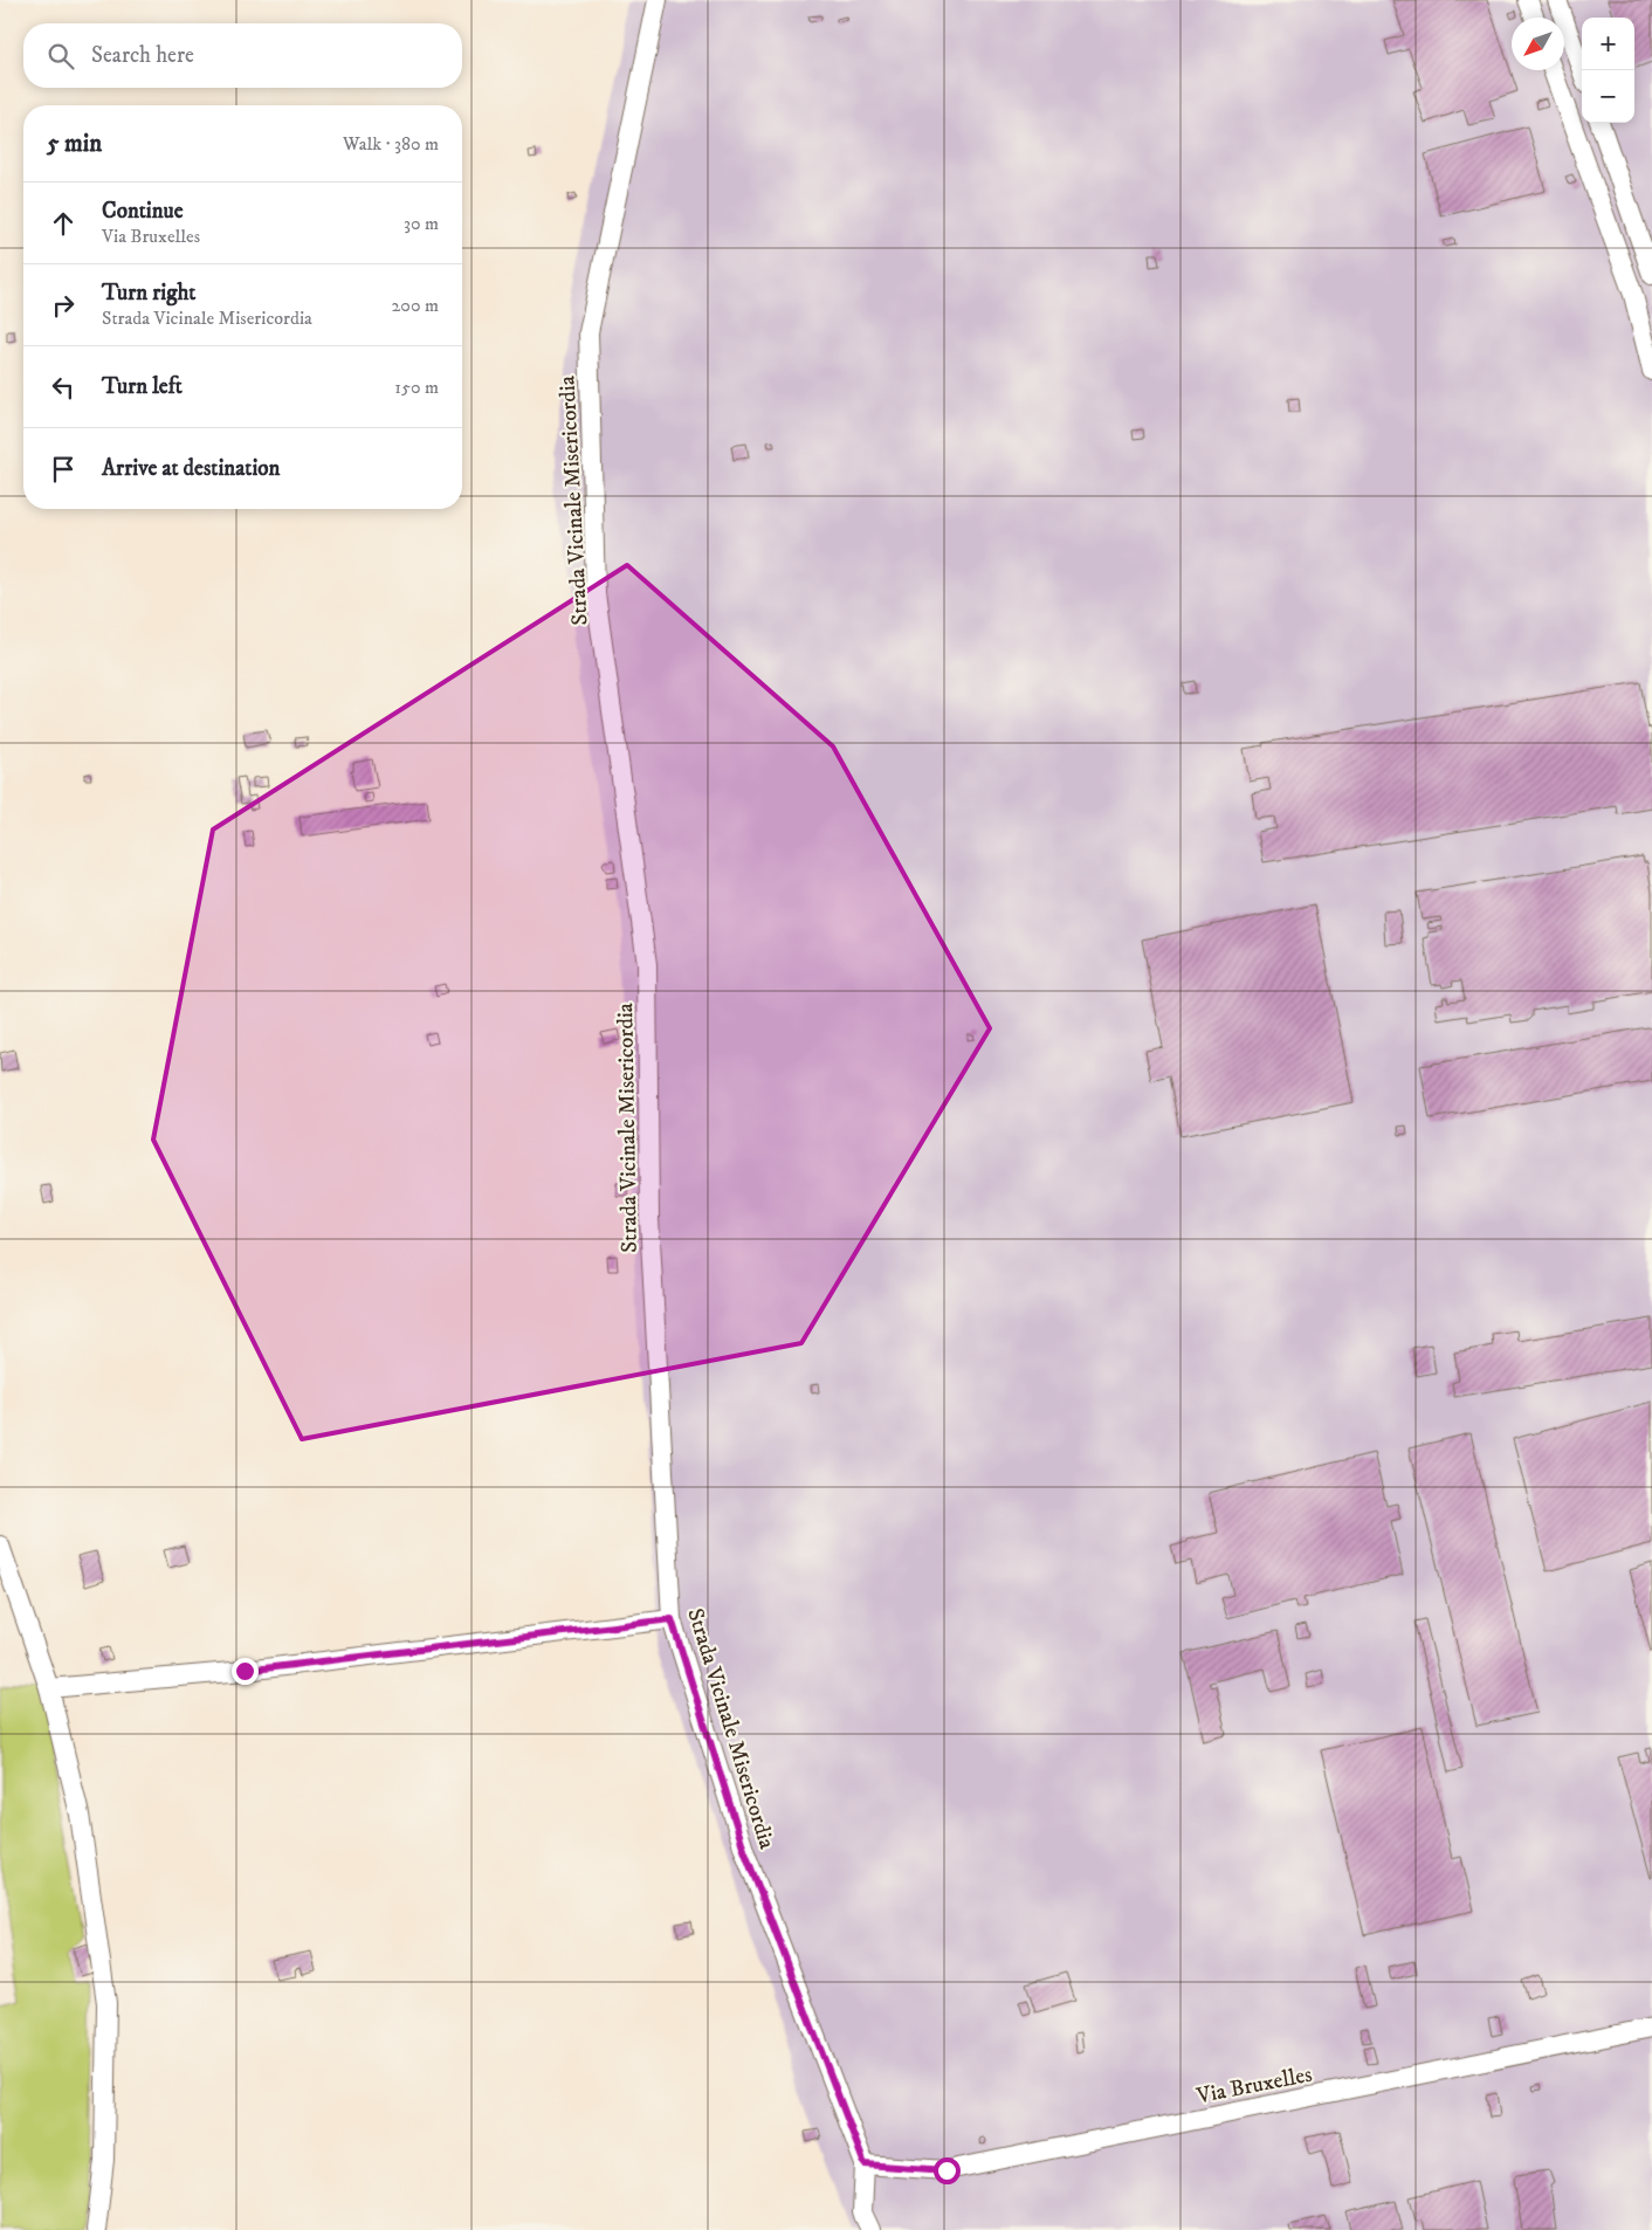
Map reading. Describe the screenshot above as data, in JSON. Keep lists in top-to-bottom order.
{
  "streets": {
    "street": ["Strada Vicinale Misericordia", "Via Bruxelles"]
  },
  "crossings": [
    ["Strada Vicinale Misericordia", "Via Bruxelles"]
  ],
  "north": "bottom left",
  "page": {
    "map_buttons": ["+", "−"],
    "search": "Search here",
    "heading": ["5 min", "Walk · 380 m"],
    "list": [
      ["Continue", "Via Bruxelles", "30 m"],
      ["Turn right", "Strada Vicinale Misericordia", "200 m"],
      ["Turn left", "150 m"],
      "Arrive at destination"
    ]
  }
}
